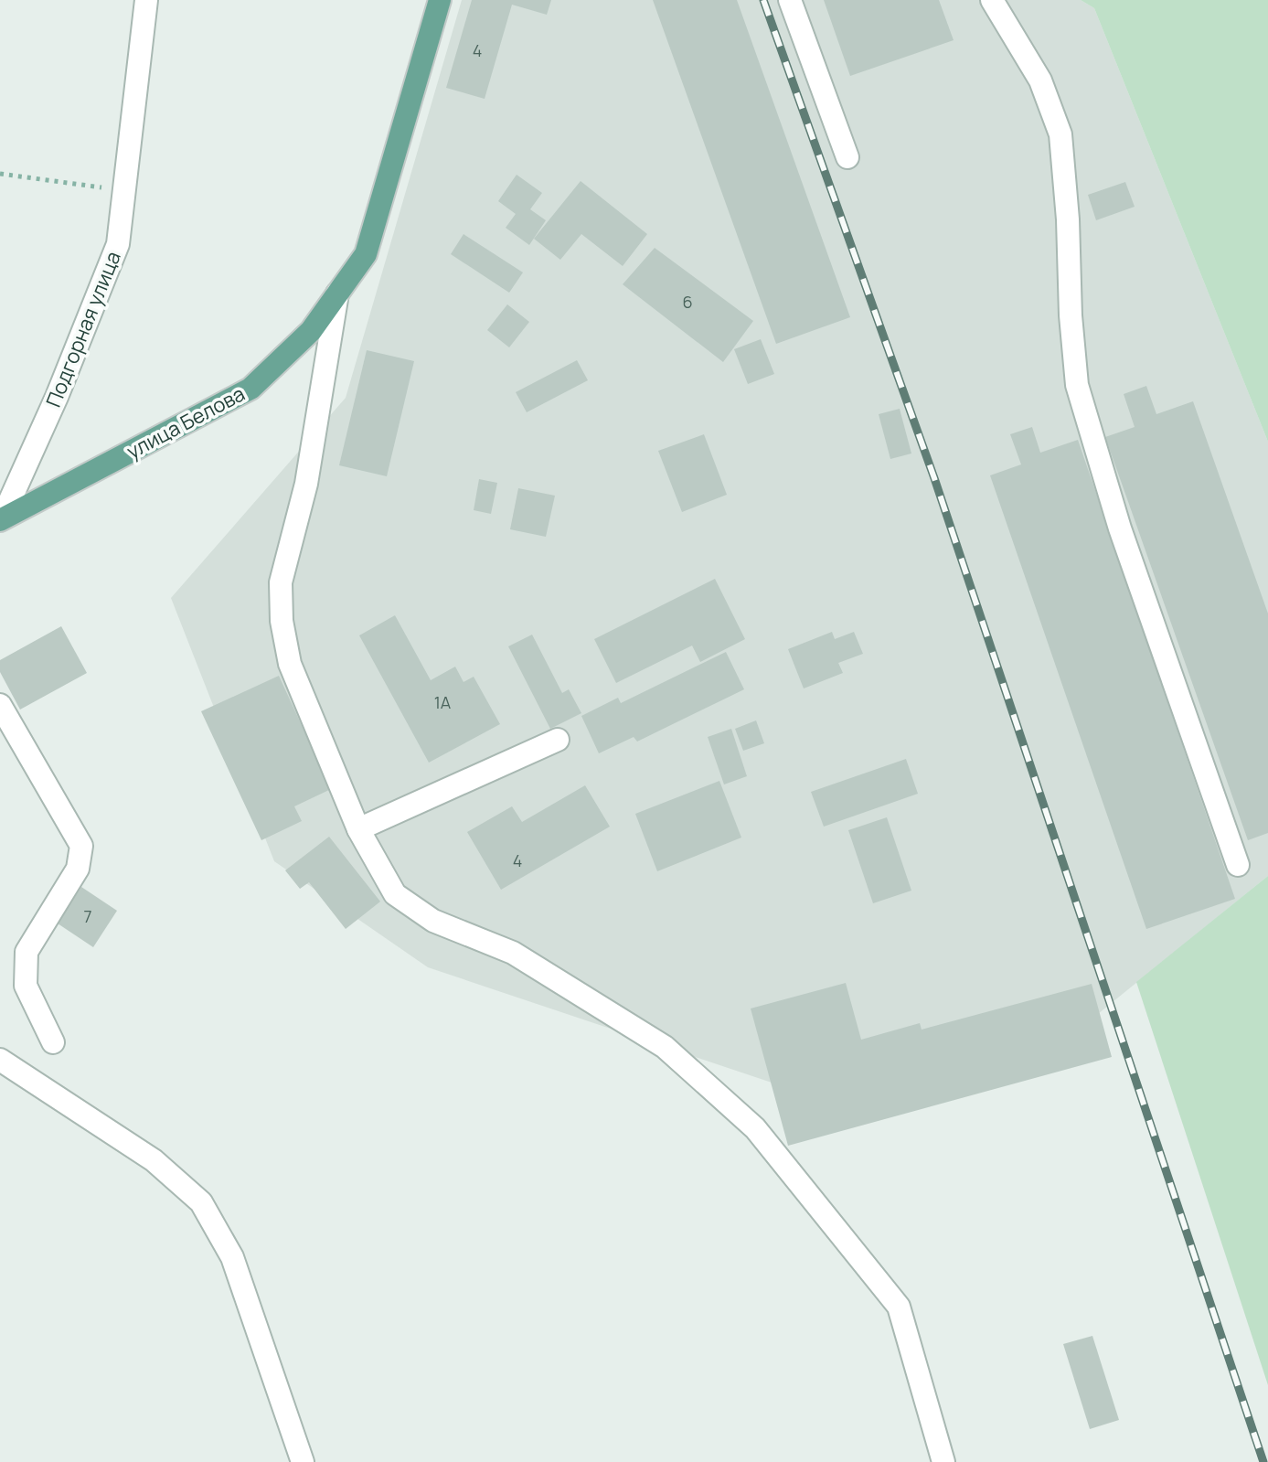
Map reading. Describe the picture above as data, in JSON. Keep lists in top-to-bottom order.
{
  "streets": {
    "main road": ["улица Белова"],
    "street": ["Подгорная улица"]
  },
  "crossings": [
    ["Подгорная улица", "улица Белова"]
  ],
  "house_numbers": [
    "4",
    "6",
    "1А",
    "4",
    "7"
  ]
}
